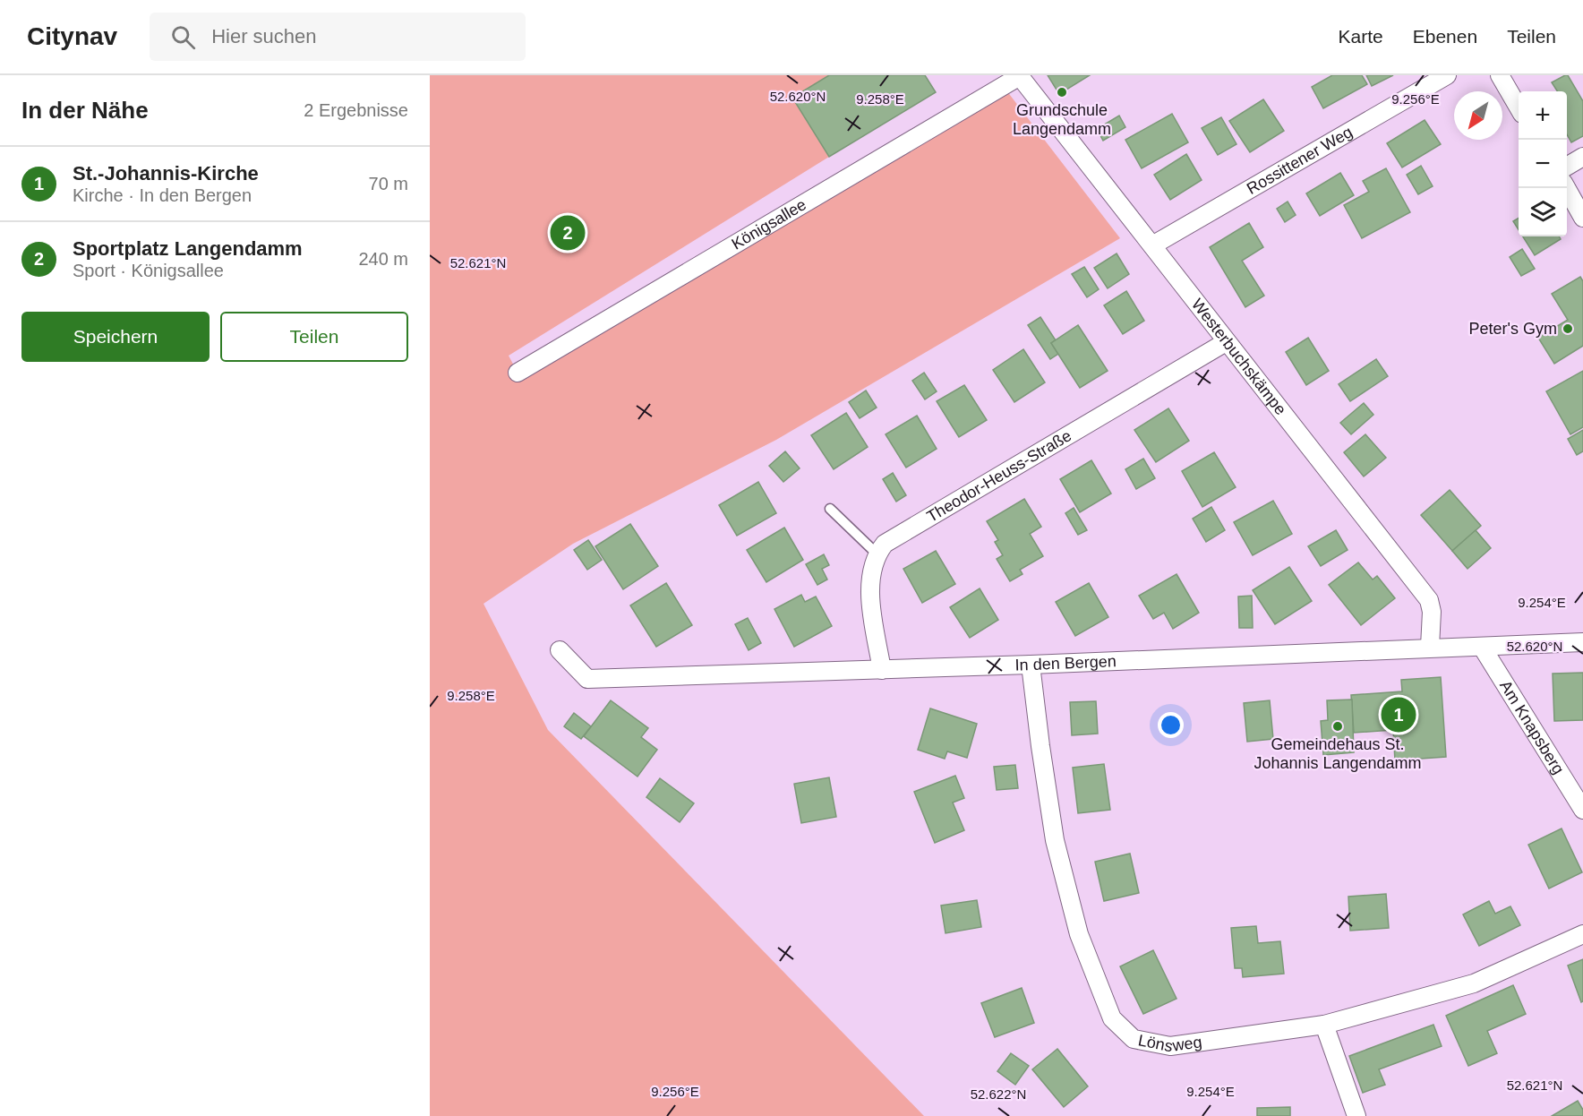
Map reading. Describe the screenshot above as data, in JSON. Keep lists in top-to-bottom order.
{
  "streets": {
    "street": [
      "Rossittener Weg",
      "Königsallee",
      "Westerbuchskämpe",
      "Theodor-Heuss-Straße",
      "In den Bergen",
      "Am Knapsberg",
      "Lönsweg"
    ]
  },
  "crossings": [
    ["Rossittener Weg", "Westerbuchskämpe"],
    ["Königsallee", "Westerbuchskämpe"],
    ["Westerbuchskämpe", "Theodor-Heuss-Straße"],
    ["Westerbuchskämpe", "In den Bergen"],
    ["In den Bergen", "Am Knapsberg"],
    ["In den Bergen", "Lönsweg"]
  ],
  "places": ["Grundschule Langendamm", "Peter's Gym", "Gemeindehaus St. Johannis Langendamm"],
  "north": "bottom left",
  "page": {
    "header": "Citynav",
    "search": "Hier suchen",
    "nav": ["Karte", "Ebenen", "Teilen"],
    "heading": ["In der Nähe", "2 Ergebnisse"],
    "map_buttons": ["+", "−"],
    "list": [
      {
        "mark": "1",
        "name": "St.-Johannis-Kirche",
        "note": "Kirche · In den Bergen",
        "value": "70 m"
      },
      {
        "mark": "2",
        "name": "Sportplatz Langendamm",
        "note": "Sport · Königsallee",
        "value": "240 m"
      }
    ],
    "pins": ["2", "1"],
    "buttons": ["Speichern", "Teilen"]
  },
  "coordinates": [
    "52.620°N",
    "9.258°E",
    "9.256°E",
    "52.621°N",
    "9.254°E",
    "52.622°N"
  ]
}
